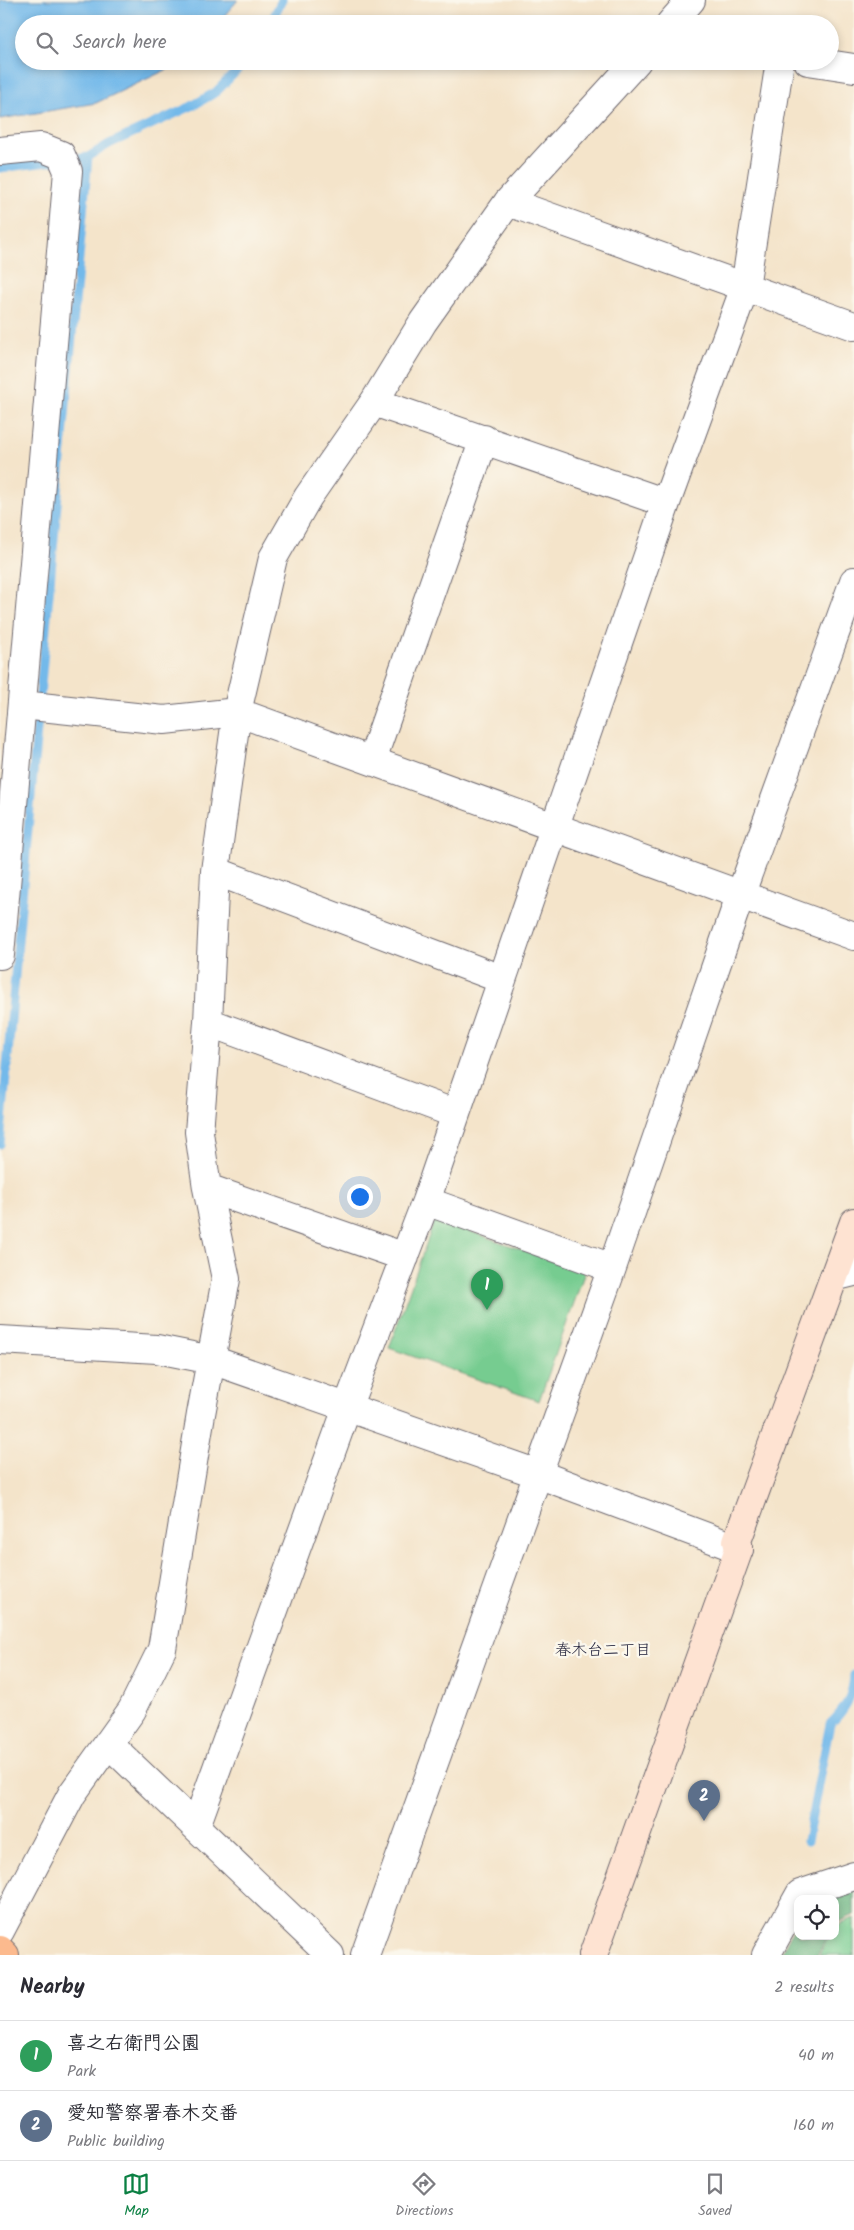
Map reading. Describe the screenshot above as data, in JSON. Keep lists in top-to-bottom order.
{
  "districts": ["春木台二丁目"],
  "page": {
    "search": "Search here",
    "pins": ["1", "2"],
    "heading": ["Nearby", "2 results"],
    "list": [
      {
        "mark": "1",
        "name": "喜之右衛門公園",
        "note": "Park",
        "value": "40 m"
      },
      {
        "mark": "2",
        "name": "愛知警察署春木交番",
        "note": "Public building",
        "value": "160 m"
      }
    ],
    "nav": ["Map", "Directions", "Saved"]
  }
}
